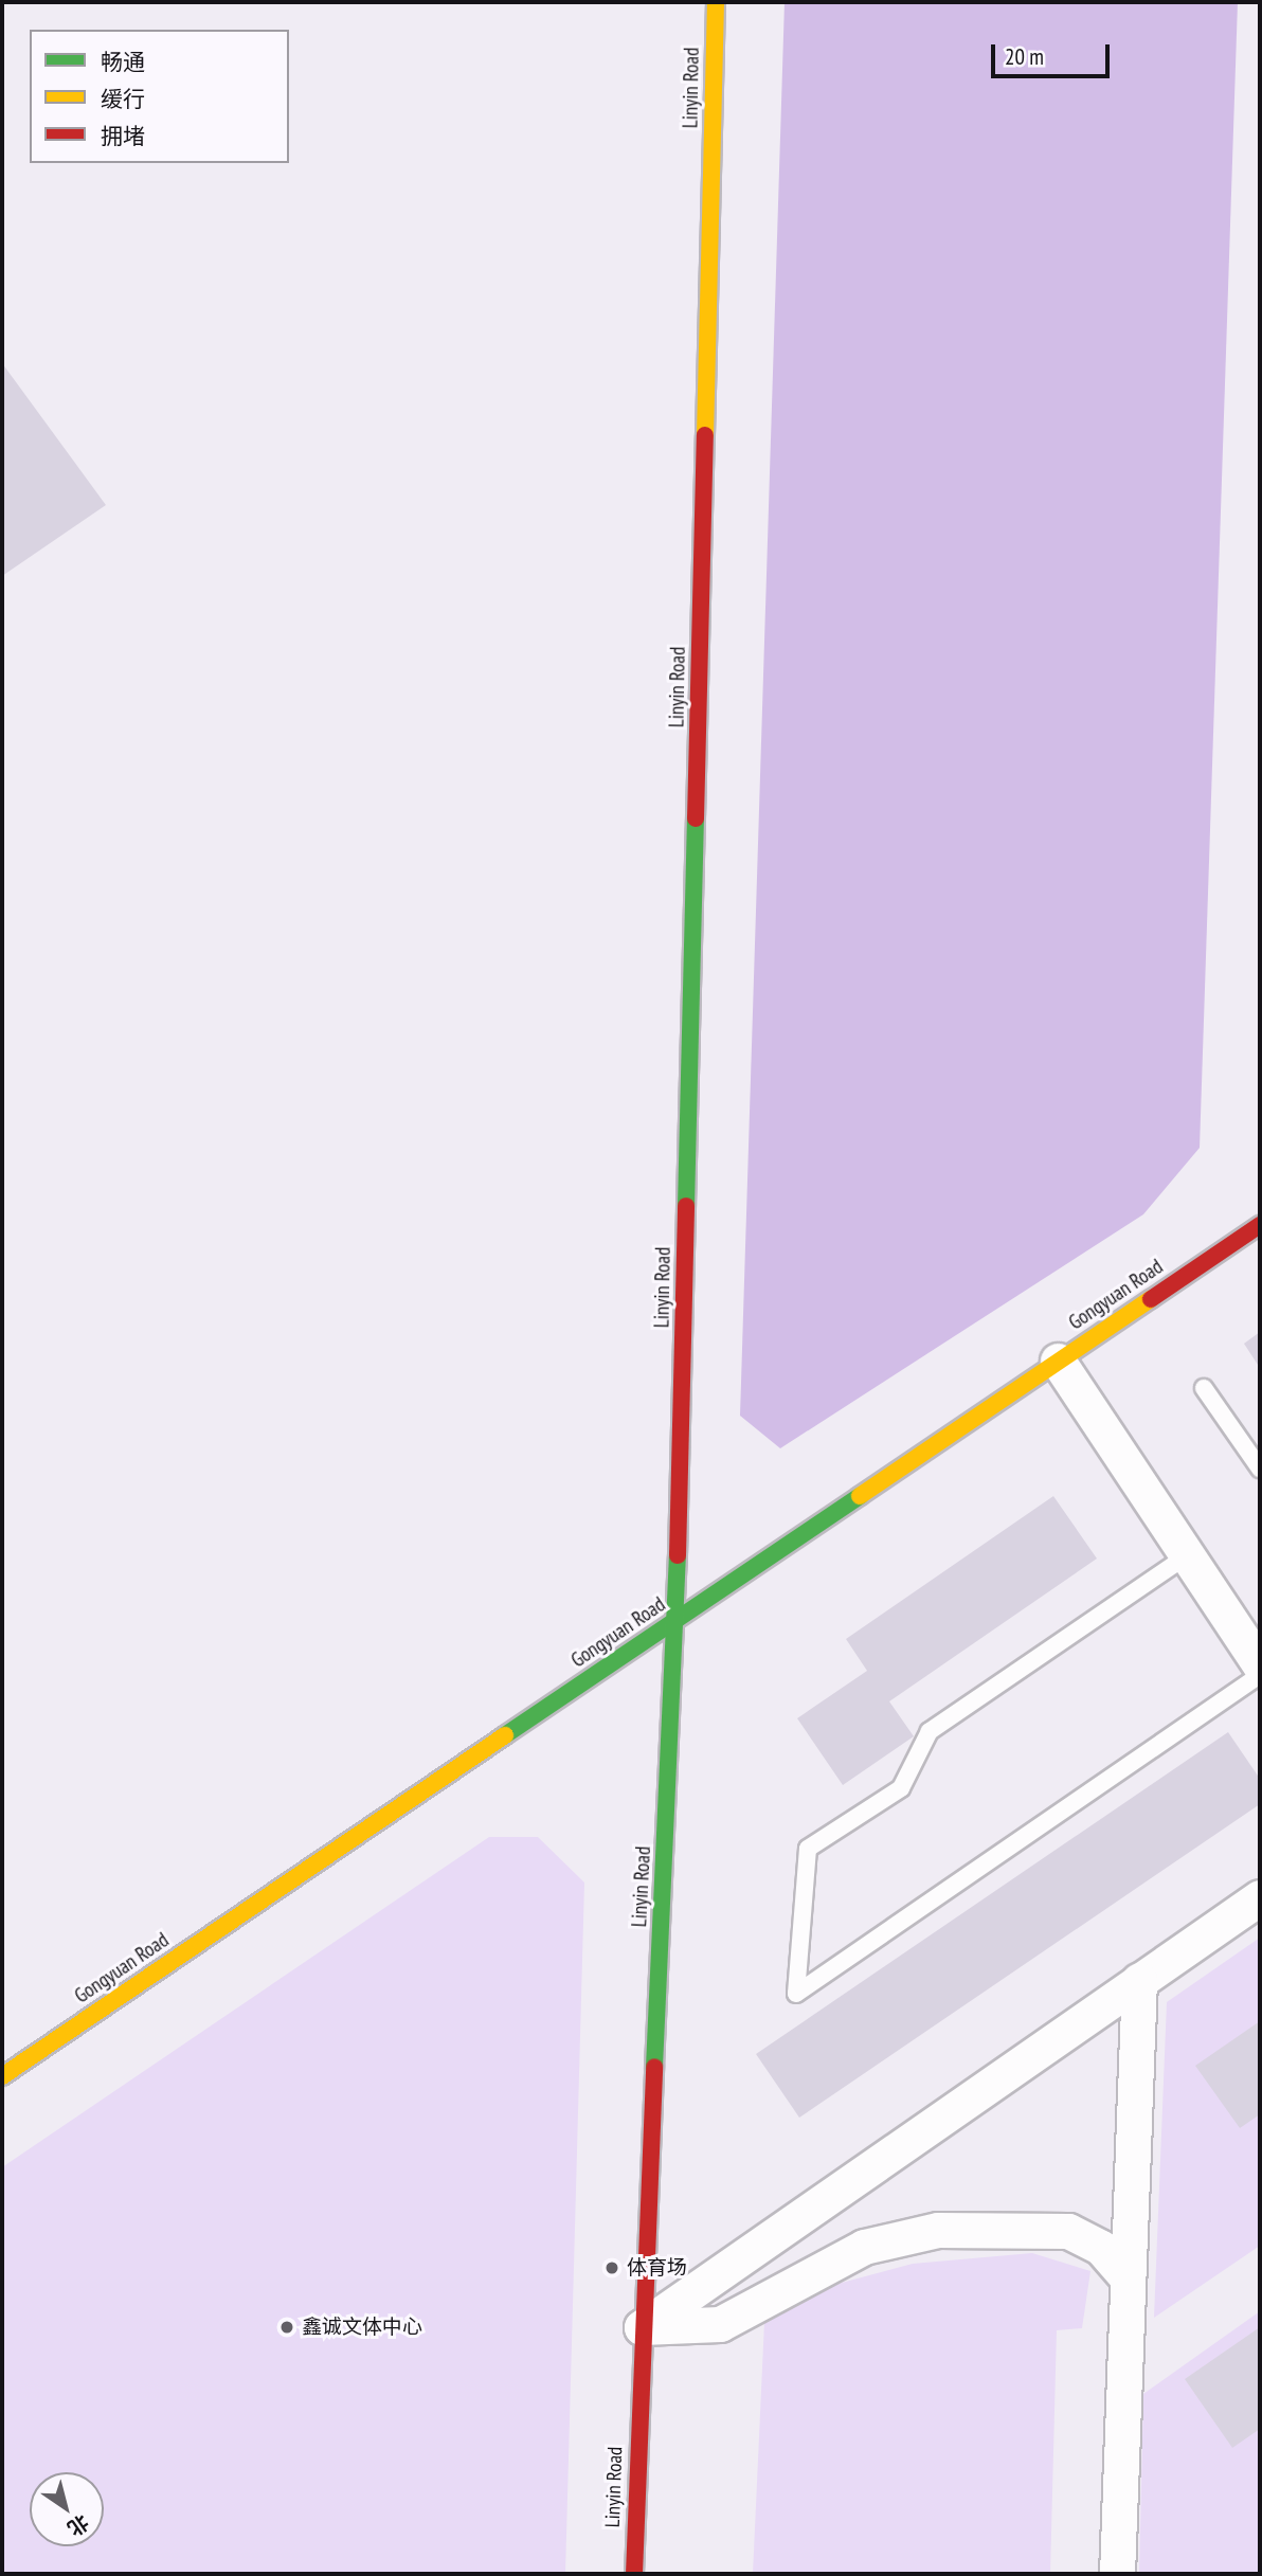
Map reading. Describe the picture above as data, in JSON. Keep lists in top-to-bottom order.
{
  "streets": {
    "main road": ["Linyin Road", "Gongyuan Road"]
  },
  "crossings": [
    ["Linyin Road", "Gongyuan Road"]
  ],
  "places": ["体育场", "鑫诚文体中心"],
  "legend": ["畅通", "缓行", "拥堵"],
  "scale_bar": "20 m",
  "north": "bottom right"
}
